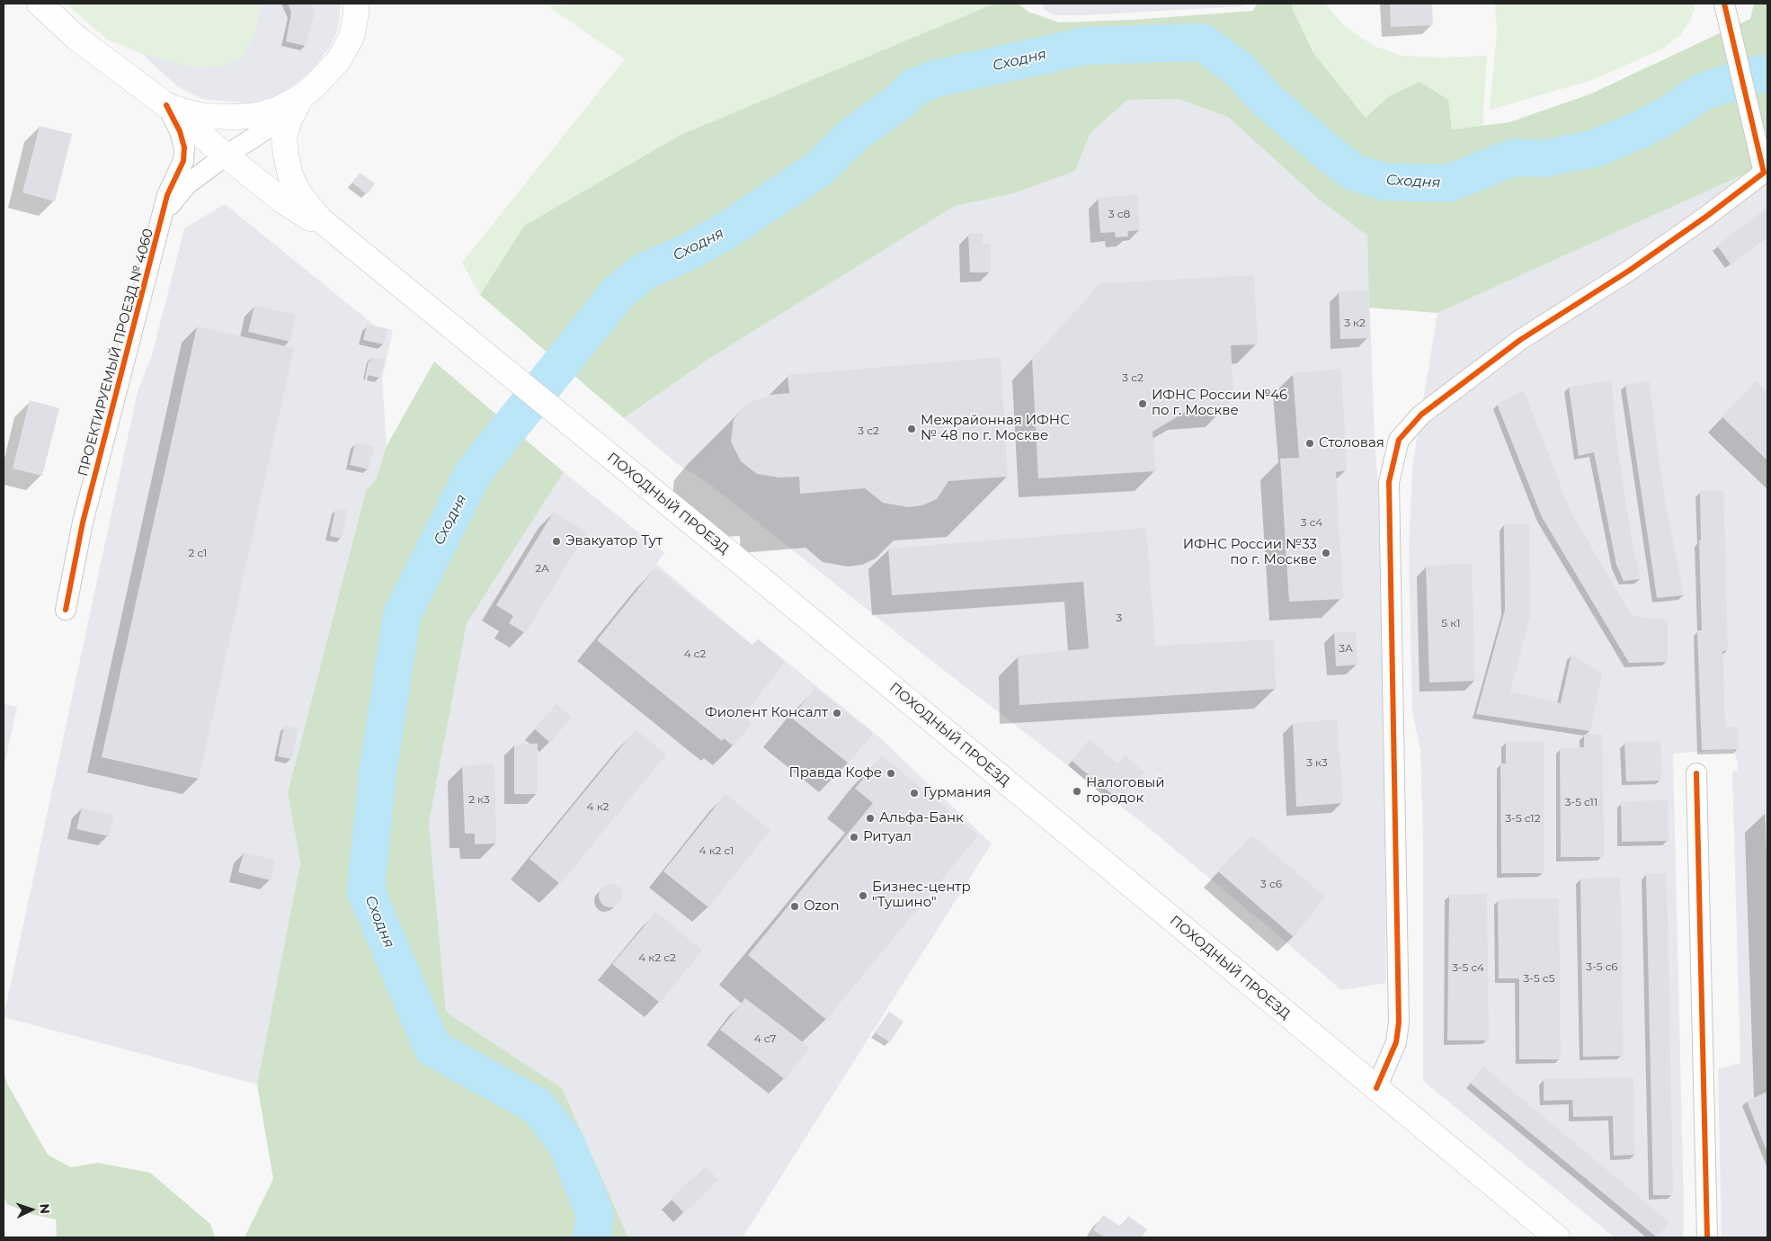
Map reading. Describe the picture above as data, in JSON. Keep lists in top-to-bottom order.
{
  "streets": {
    "main road": ["ПОХОДНЫЙ ПРОЕЗД"],
    "street": ["ПРОЕКТИРУЕМЫЙ ПРОЕЗД № 4060"]
  },
  "crossings": [
    ["ПРОЕКТИРУЕМЫЙ ПРОЕЗД № 4060", "ПОХОДНЫЙ ПРОЕЗД"]
  ],
  "water": ["Сходня"],
  "places": [
    "ИФНС России №46 по г. Москве",
    "Межрайонная ИФНС № 48 по г. Москве",
    "Столовая",
    "Эвакуатор Тут",
    "ИФНС России №33 по г. Москве",
    "Фиолент Консалт",
    "Правда Кофе",
    "Налоговый городок",
    "Гурмания",
    "Альфа-Банк",
    "Ритуал",
    "Бизнес-центр \"Тушино\"",
    "Ozon"
  ],
  "house_numbers": [
    "3 с8",
    "3 к2",
    "3 с2",
    "3 с2",
    "3 с4",
    "2 с1",
    "2А",
    "3",
    "5 к1",
    "3А",
    "4 с2",
    "3 к3",
    "2 к3",
    "3-5 с11",
    "4 к2",
    "3-5 с12",
    "4 к2 с1",
    "3 с6",
    "4 к2 с2",
    "3-5 с6",
    "3-5 с4",
    "3-5 с5",
    "4 с7"
  ],
  "north": "right"
}
